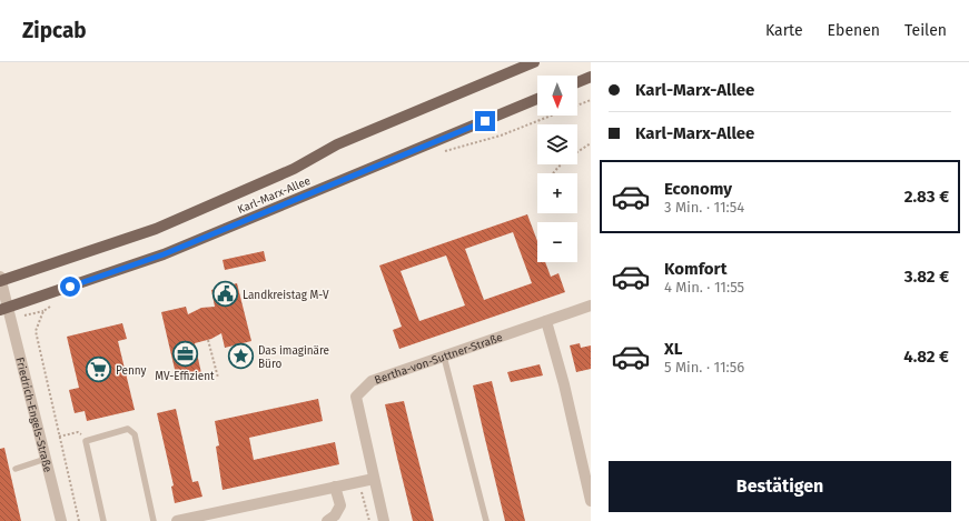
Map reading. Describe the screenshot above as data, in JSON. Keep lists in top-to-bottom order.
{
  "streets": {
    "main road": ["Karl-Marx-Allee"],
    "street": ["Bertha-von-Suttner-Straße", "Friedrich-Engels-Straße"]
  },
  "crossings": [
    ["Karl-Marx-Allee", "Friedrich-Engels-Straße"]
  ],
  "places": {
    "public building": ["Landkreistag M-V"],
    "office": ["MV-Effizient"],
    "place": ["Das imaginäre Büro"],
    "supermarket": ["Penny"]
  },
  "north": "bottom",
  "page": {
    "header": "Zipcab",
    "nav": ["Karte", "Ebenen", "Teilen"],
    "banner": ["Karl-Marx-Allee", "Karl-Marx-Allee"],
    "map_buttons": ["+", "−"],
    "list": [
      {
        "name": "Economy",
        "note": "3 Min. · 11:54",
        "value": "2.83 €"
      },
      {
        "name": "Komfort",
        "note": "4 Min. · 11:55",
        "value": "3.82 €"
      },
      {
        "name": "XL",
        "note": "5 Min. · 11:56",
        "value": "4.82 €"
      }
    ],
    "buttons": "Bestätigen"
  }
}
